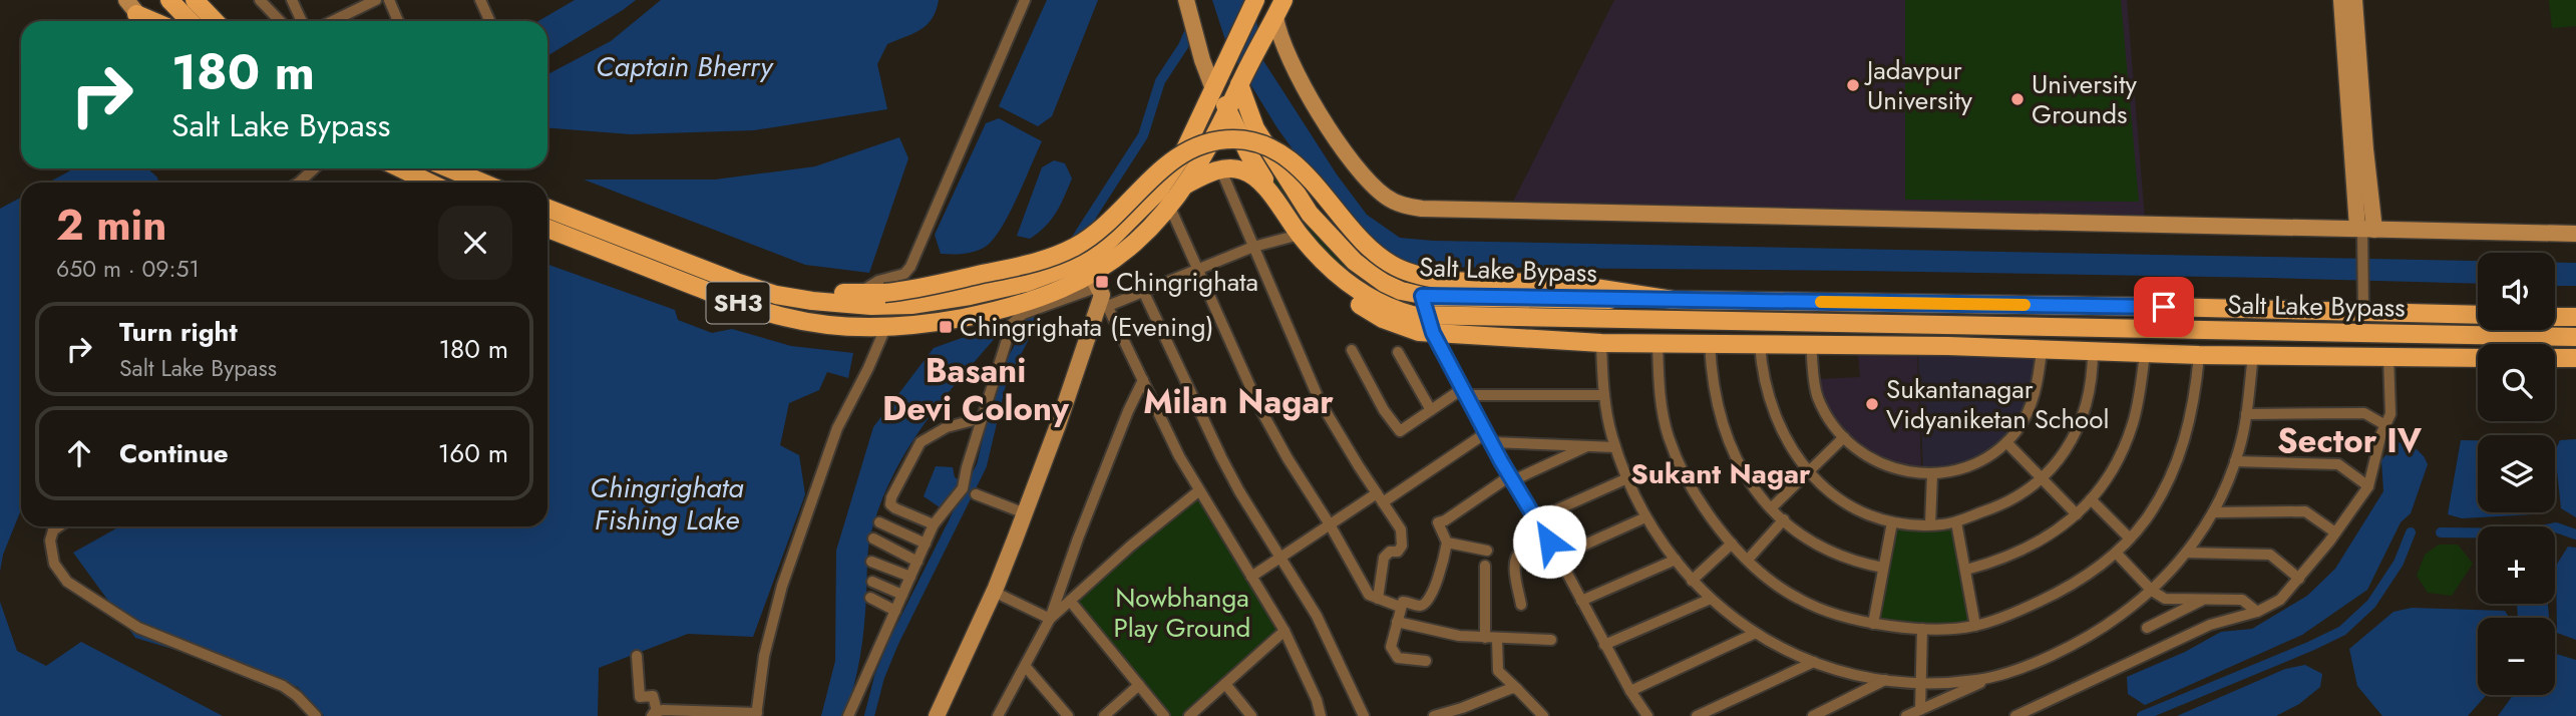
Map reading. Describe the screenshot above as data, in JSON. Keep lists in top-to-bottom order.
{
  "streets": {
    "main road": ["Salt Lake Bypass", "SH3"]
  },
  "crossings": [
    ["Salt Lake Bypass", "SH3"]
  ],
  "districts": [
    "Basani Devi Colony",
    "Milan Nagar",
    "Sector IV",
    "Sukant Nagar"
  ],
  "water": ["Captain Bherry", "Chingrighata Fishing Lake"],
  "parks": ["Nowbhanga Play Ground"],
  "places": {
    "other": ["Jadavpur University", "University Grounds", "Sukantanagar Vidyaniketan School"],
    "transit": ["Chingrighata", "Chingrighata (Evening)"]
  },
  "page": {
    "turn": ["180 m", "Salt Lake Bypass"],
    "heading": ["2 min", "650 m · 09:51"],
    "map_buttons": ["+", "−"],
    "list": [
      {
        "name": "Turn right",
        "note": "Salt Lake Bypass",
        "value": "180 m"
      },
      {
        "name": "Continue",
        "value": "160 m"
      }
    ]
  }
}
